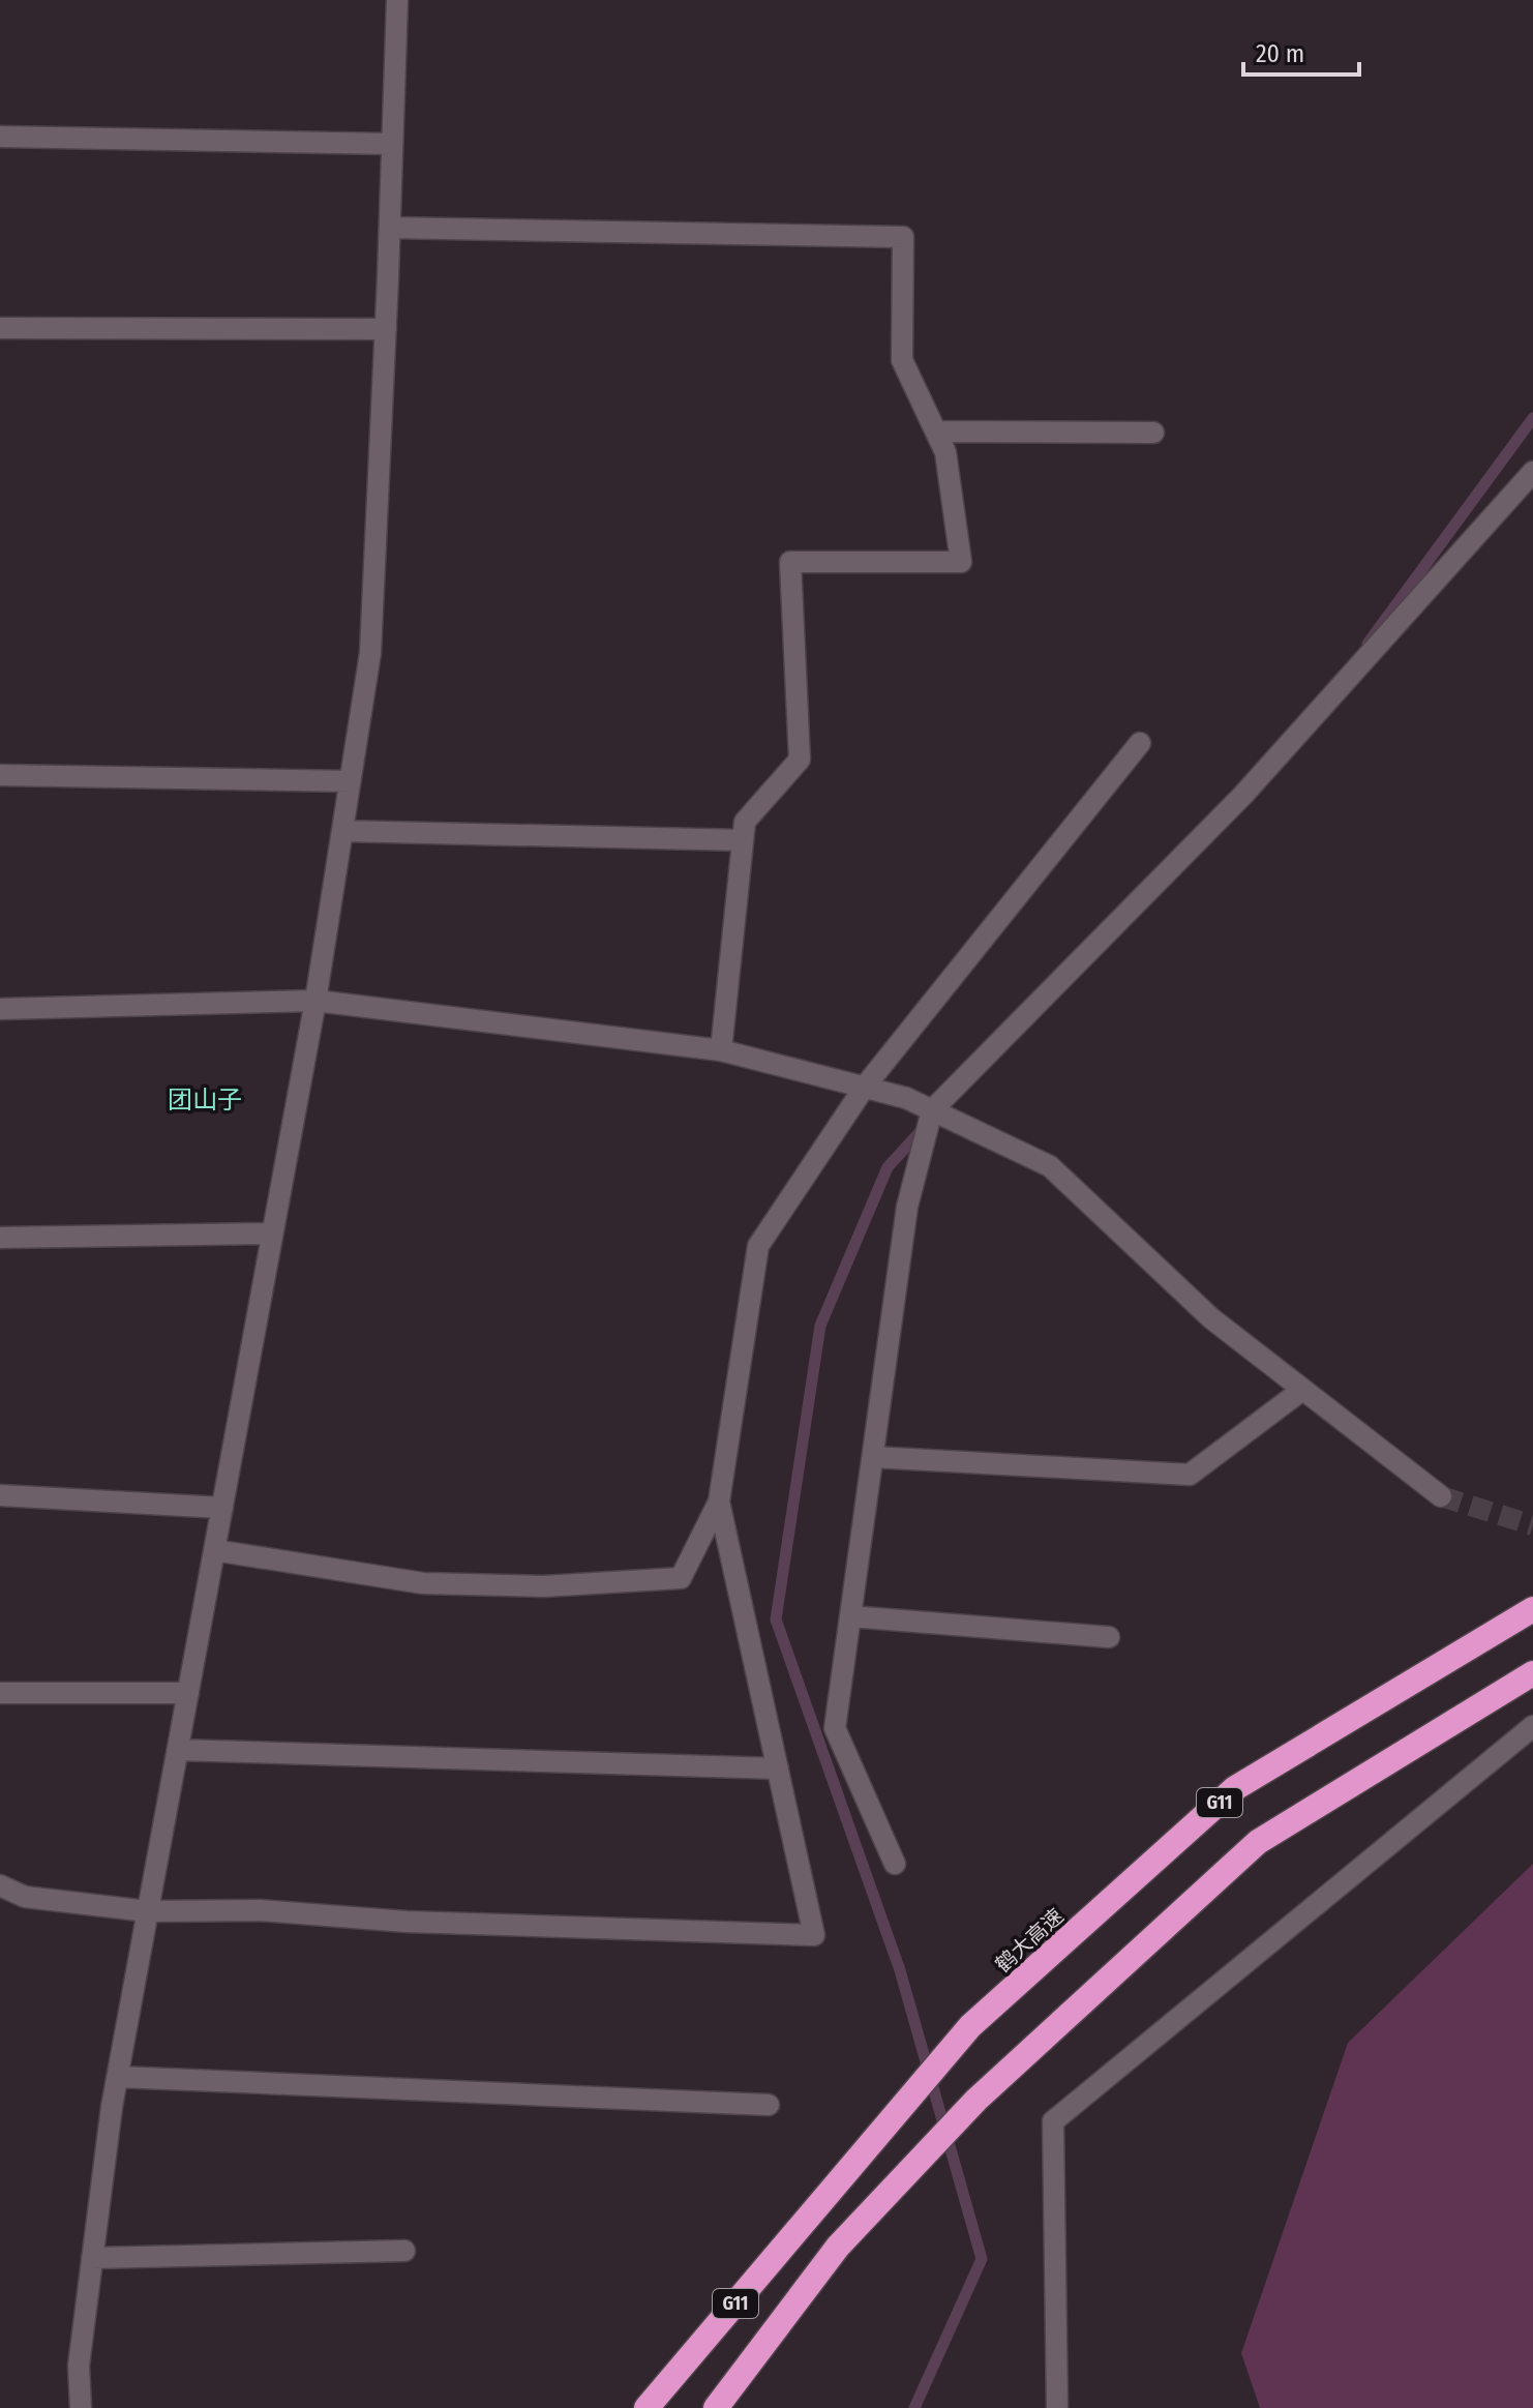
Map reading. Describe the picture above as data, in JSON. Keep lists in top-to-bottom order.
{
  "streets": {
    "highway": ["G11", "鹤大高速"]
  },
  "districts": ["团山子"],
  "scale_bar": "20 m"
}
